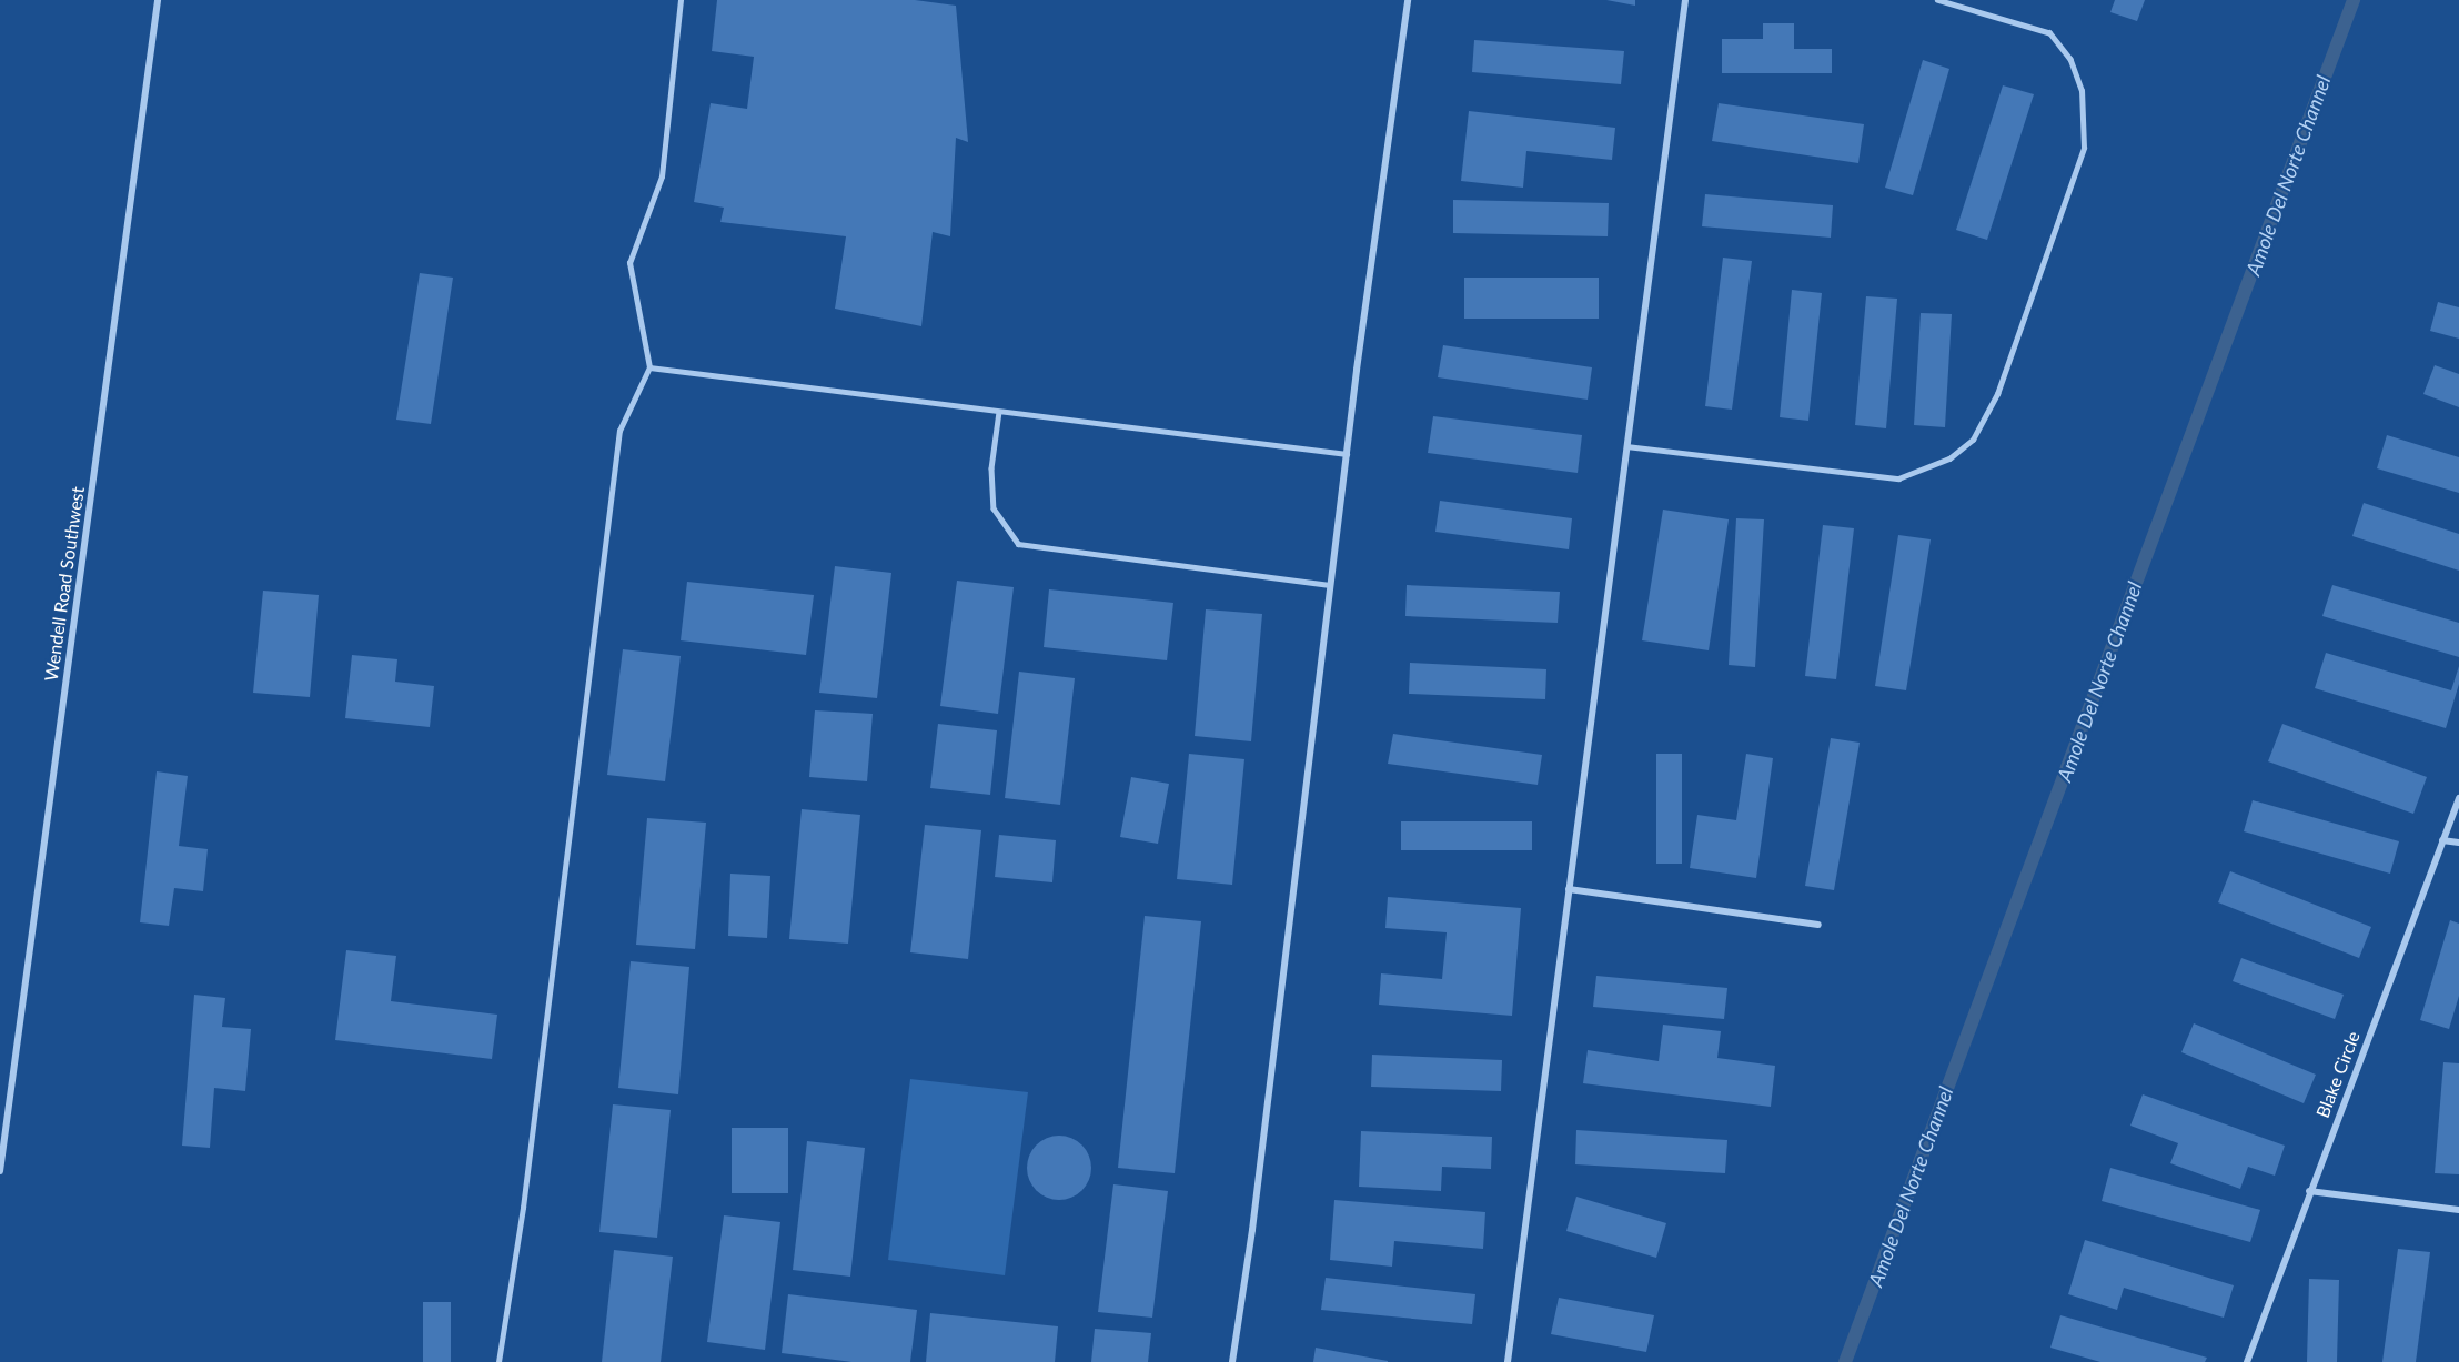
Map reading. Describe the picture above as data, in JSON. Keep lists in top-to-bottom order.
{
  "streets": {
    "street": ["Wendell Road Southwest", "Blake Circle"]
  },
  "water": ["Amole Del Norte Channel"]
}
